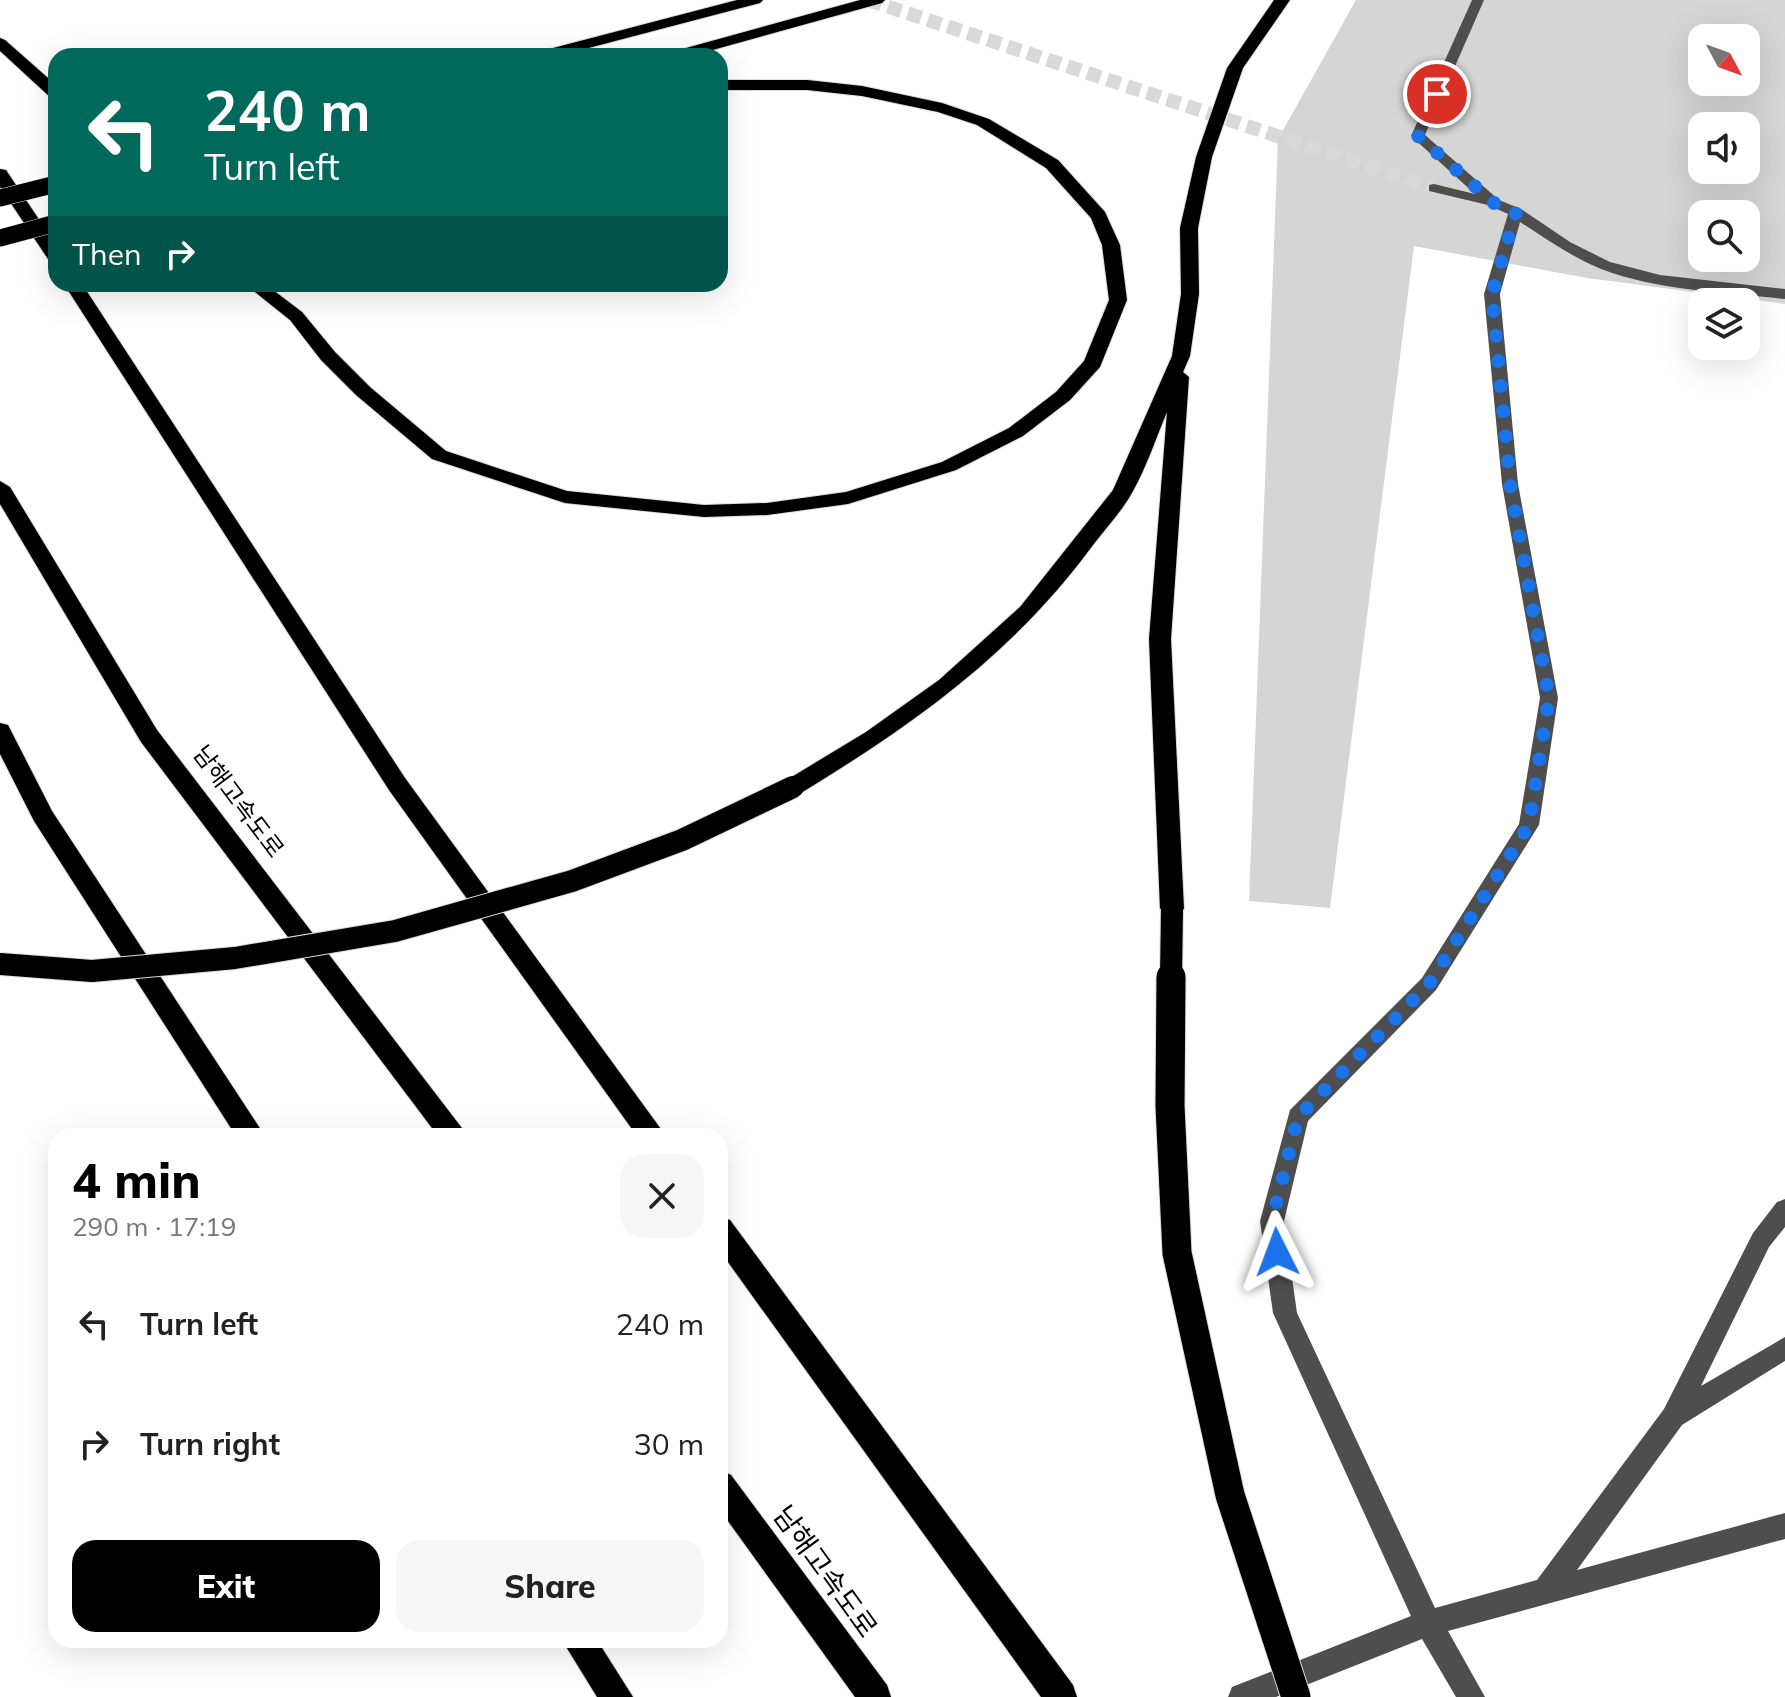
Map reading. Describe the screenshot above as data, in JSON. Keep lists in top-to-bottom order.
{
  "streets": {
    "highway": ["남해고속도로"]
  },
  "north": "bottom right",
  "page": {
    "turn": ["240 m", "Turn left"],
    "then": "Then",
    "heading": ["4 min", "290 m · 17:19"],
    "list": [
      {
        "name": "Turn left",
        "value": "240 m"
      },
      {
        "name": "Turn right",
        "value": "30 m"
      }
    ],
    "buttons": ["Exit", "Share"]
  }
}
